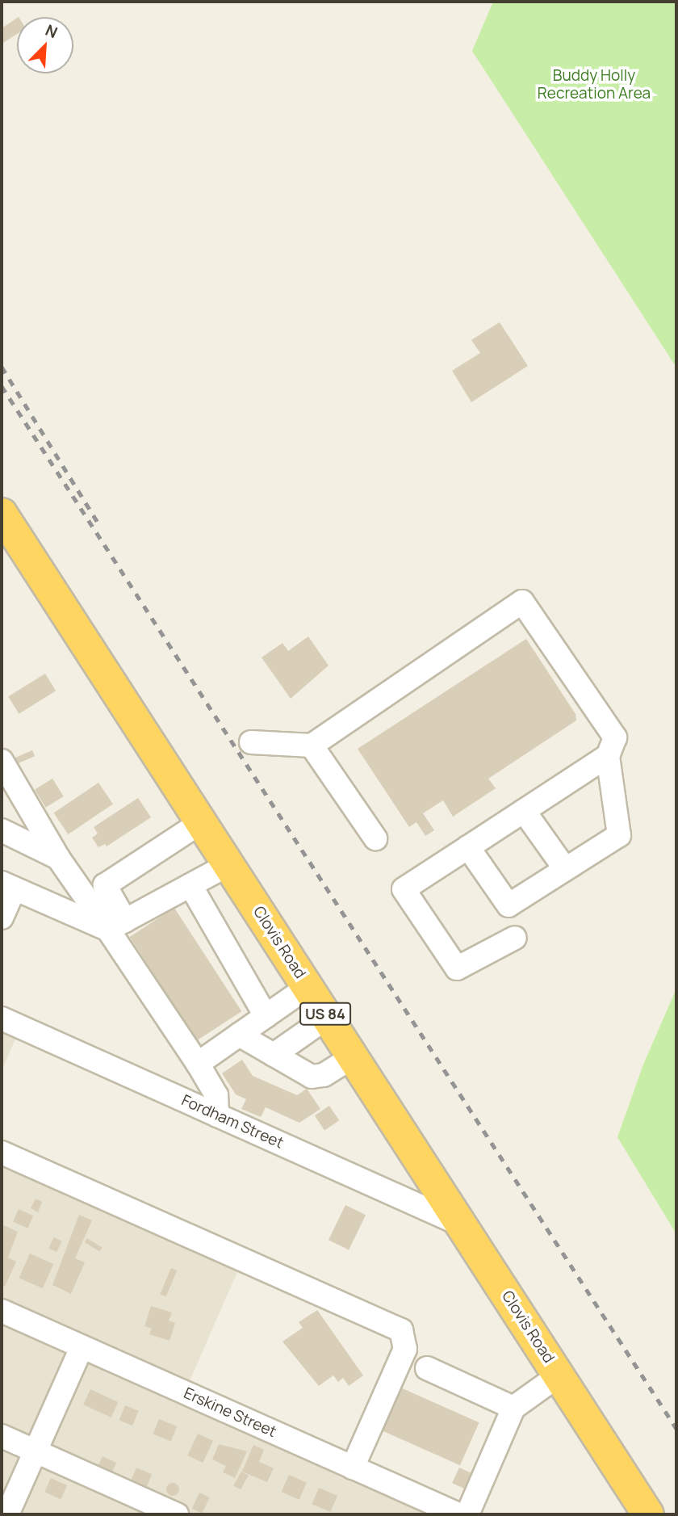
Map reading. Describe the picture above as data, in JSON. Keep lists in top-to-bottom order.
{
  "streets": {
    "highway": ["Clovis Road", "US 84"],
    "street": ["Fordham Street", "Erskine Street"]
  },
  "crossings": [
    ["Clovis Road", "Fordham Street"]
  ],
  "parks": ["Buddy Holly Recreation Area"],
  "north": "top right"
}
